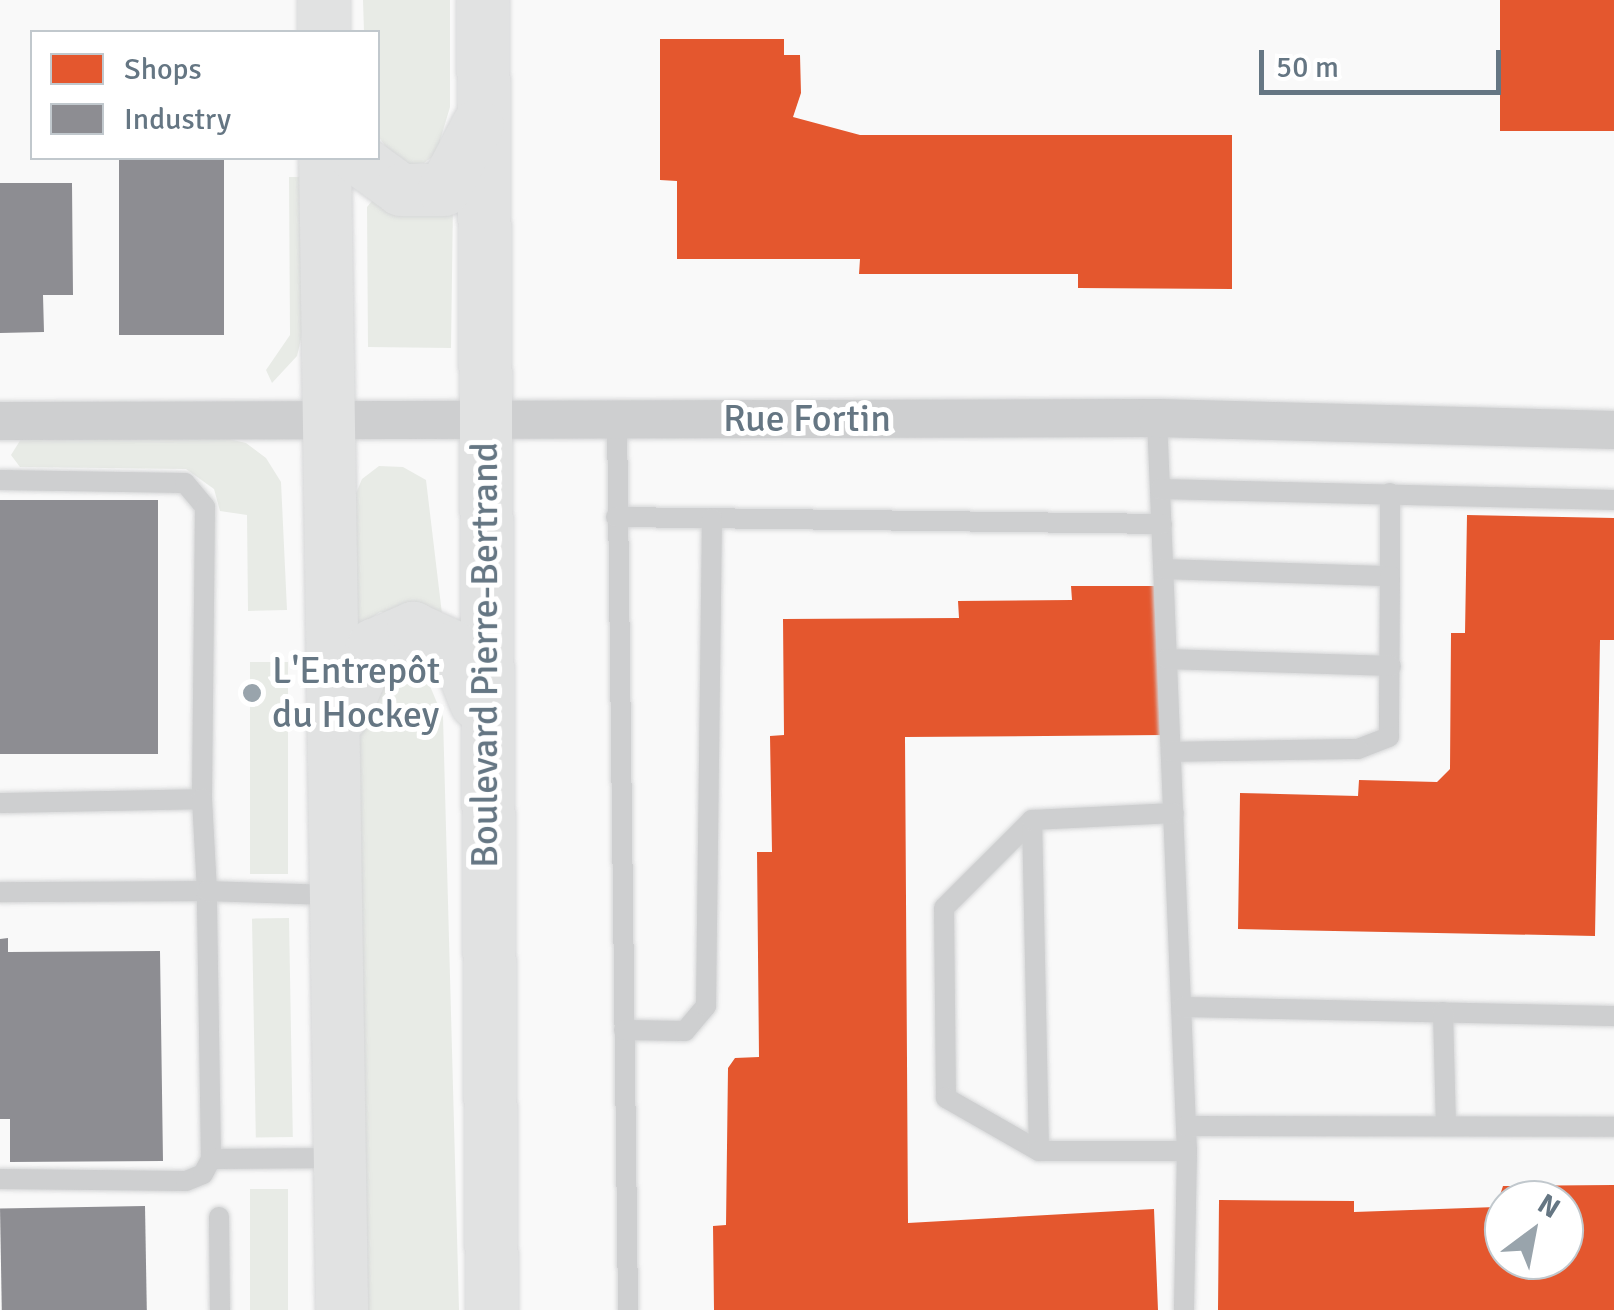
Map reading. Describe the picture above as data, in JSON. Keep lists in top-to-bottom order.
{
  "streets": {
    "main road": ["Boulevard Pierre-Bertrand"],
    "street": ["Rue Fortin"]
  },
  "crossings": [
    ["Rue Fortin", "Boulevard Pierre-Bertrand"]
  ],
  "places": ["L'Entrepôt du Hockey"],
  "legend": ["Shops", "Industry"],
  "scale_bar": "50 m",
  "north": "top right"
}
